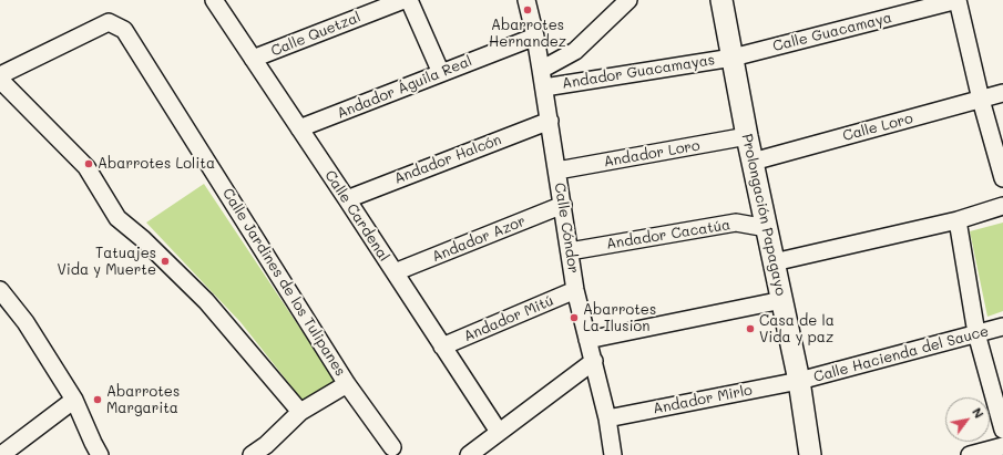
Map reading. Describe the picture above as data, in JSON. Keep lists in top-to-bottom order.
{
  "streets": {
    "street": [
      "Calle Guacamaya",
      "Calle Quetzal",
      "Andador Guacamayas",
      "Andador Águila Real",
      "Calle Loro",
      "Andador Loro",
      "Andador Halcón",
      "Prolongación Papagayo",
      "Calle Cardenal",
      "Calle Cóndor",
      "Andador Cacatúa",
      "Andador Azor",
      "Calle Jardines de los Tulipanes",
      "Andador Mitú",
      "Calle Hacienda del Sauce",
      "Andador Mirlo"
    ]
  },
  "crossings": [
    ["Calle Guacamaya", "Andador Guacamayas"],
    ["Calle Guacamaya", "Prolongación Papagayo"],
    ["Calle Quetzal", "Calle Cardenal"],
    ["Andador Guacamayas", "Prolongación Papagayo"],
    ["Andador Guacamayas", "Calle Cóndor"],
    ["Andador Águila Real", "Calle Cardenal"],
    ["Andador Águila Real", "Calle Cóndor"],
    ["Calle Loro", "Prolongación Papagayo"],
    ["Andador Loro", "Prolongación Papagayo"],
    ["Andador Loro", "Calle Cóndor"],
    ["Andador Halcón", "Calle Cardenal"],
    ["Andador Halcón", "Calle Cóndor"],
    ["Prolongación Papagayo", "Andador Cacatúa"],
    ["Prolongación Papagayo", "Calle Hacienda del Sauce"],
    ["Prolongación Papagayo", "Andador Mirlo"],
    ["Calle Cardenal", "Andador Azor"],
    ["Calle Cardenal", "Andador Mitú"],
    ["Calle Cóndor", "Andador Cacatúa"],
    ["Calle Cóndor", "Andador Azor"],
    ["Calle Cóndor", "Andador Mitú"],
    ["Calle Cóndor", "Andador Mirlo"],
    ["Calle Hacienda del Sauce", "Andador Mirlo"]
  ],
  "places": [
    "Abarrotes Hernandez",
    "Abarrotes Lolita",
    "Tatuajes Vida y Muerte",
    "Abarrotes La Ilusion",
    "Casa de la Vida y paz",
    "Abarrotes Margarita"
  ],
  "north": "top right"
}
